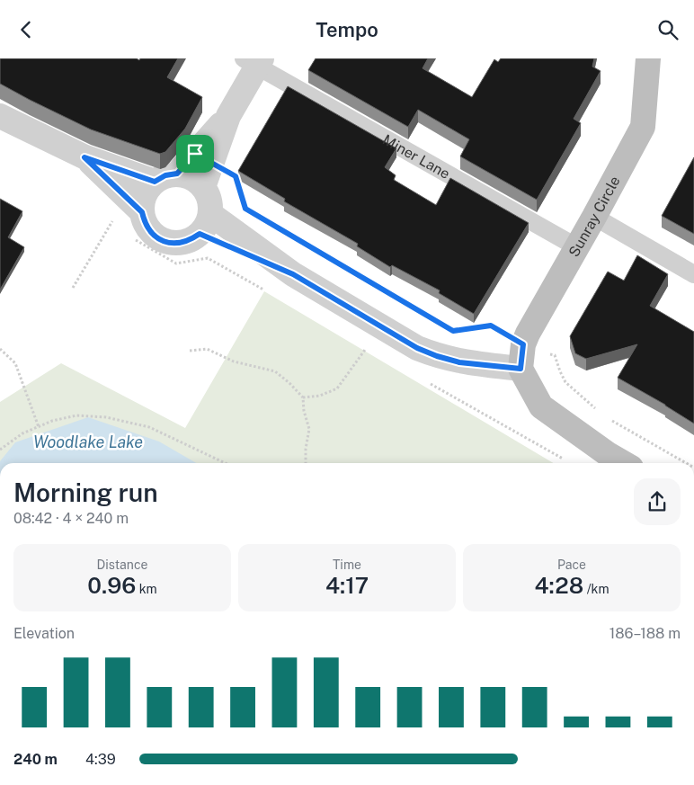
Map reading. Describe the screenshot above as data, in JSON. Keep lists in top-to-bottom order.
{
  "streets": {
    "street": ["Sunray Circle"],
    "lane": ["Miner Lane"]
  },
  "crossings": [
    ["Miner Lane", "Sunray Circle"]
  ],
  "water": ["Woodlake Lake"],
  "page": {
    "header": "Tempo",
    "heading": ["Morning run", "08:42 · 4 × 240 m"],
    "stats": [
      ["Distance", "0.96 km"],
      ["Time", "4:17"],
      ["Pace", "4:28 /km"]
    ],
    "chart": ["Elevation", "186–188 m"],
    "list": [
      {
        "name": "240 m",
        "note": "4:39"
      }
    ]
  }
}
